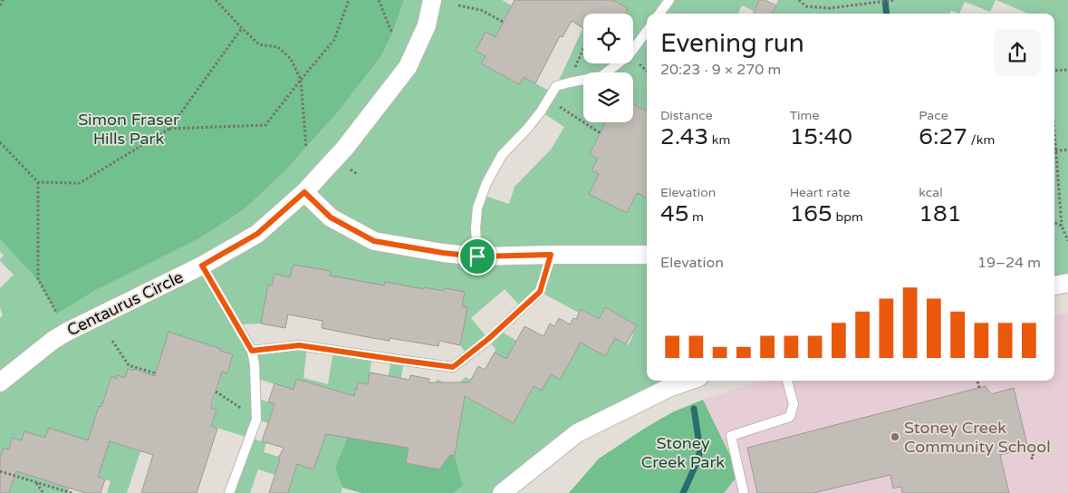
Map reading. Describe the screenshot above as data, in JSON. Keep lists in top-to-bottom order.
{
  "streets": {
    "street": ["Centaurus Circle"]
  },
  "parks": ["Simon Fraser Hills Park", "Stoney Creek Park"],
  "places": ["Stoney Creek Community School"],
  "page": {
    "heading": ["Evening run", "20:23 · 9 × 270 m"],
    "stats": [
      ["Distance", "2.43 km"],
      ["Time", "15:40"],
      ["Pace", "6:27 /km"],
      ["Elevation", "45 m"],
      ["Heart rate", "165 bpm"],
      ["kcal", "181"]
    ],
    "chart": ["Elevation", "19–24 m"]
  }
}
